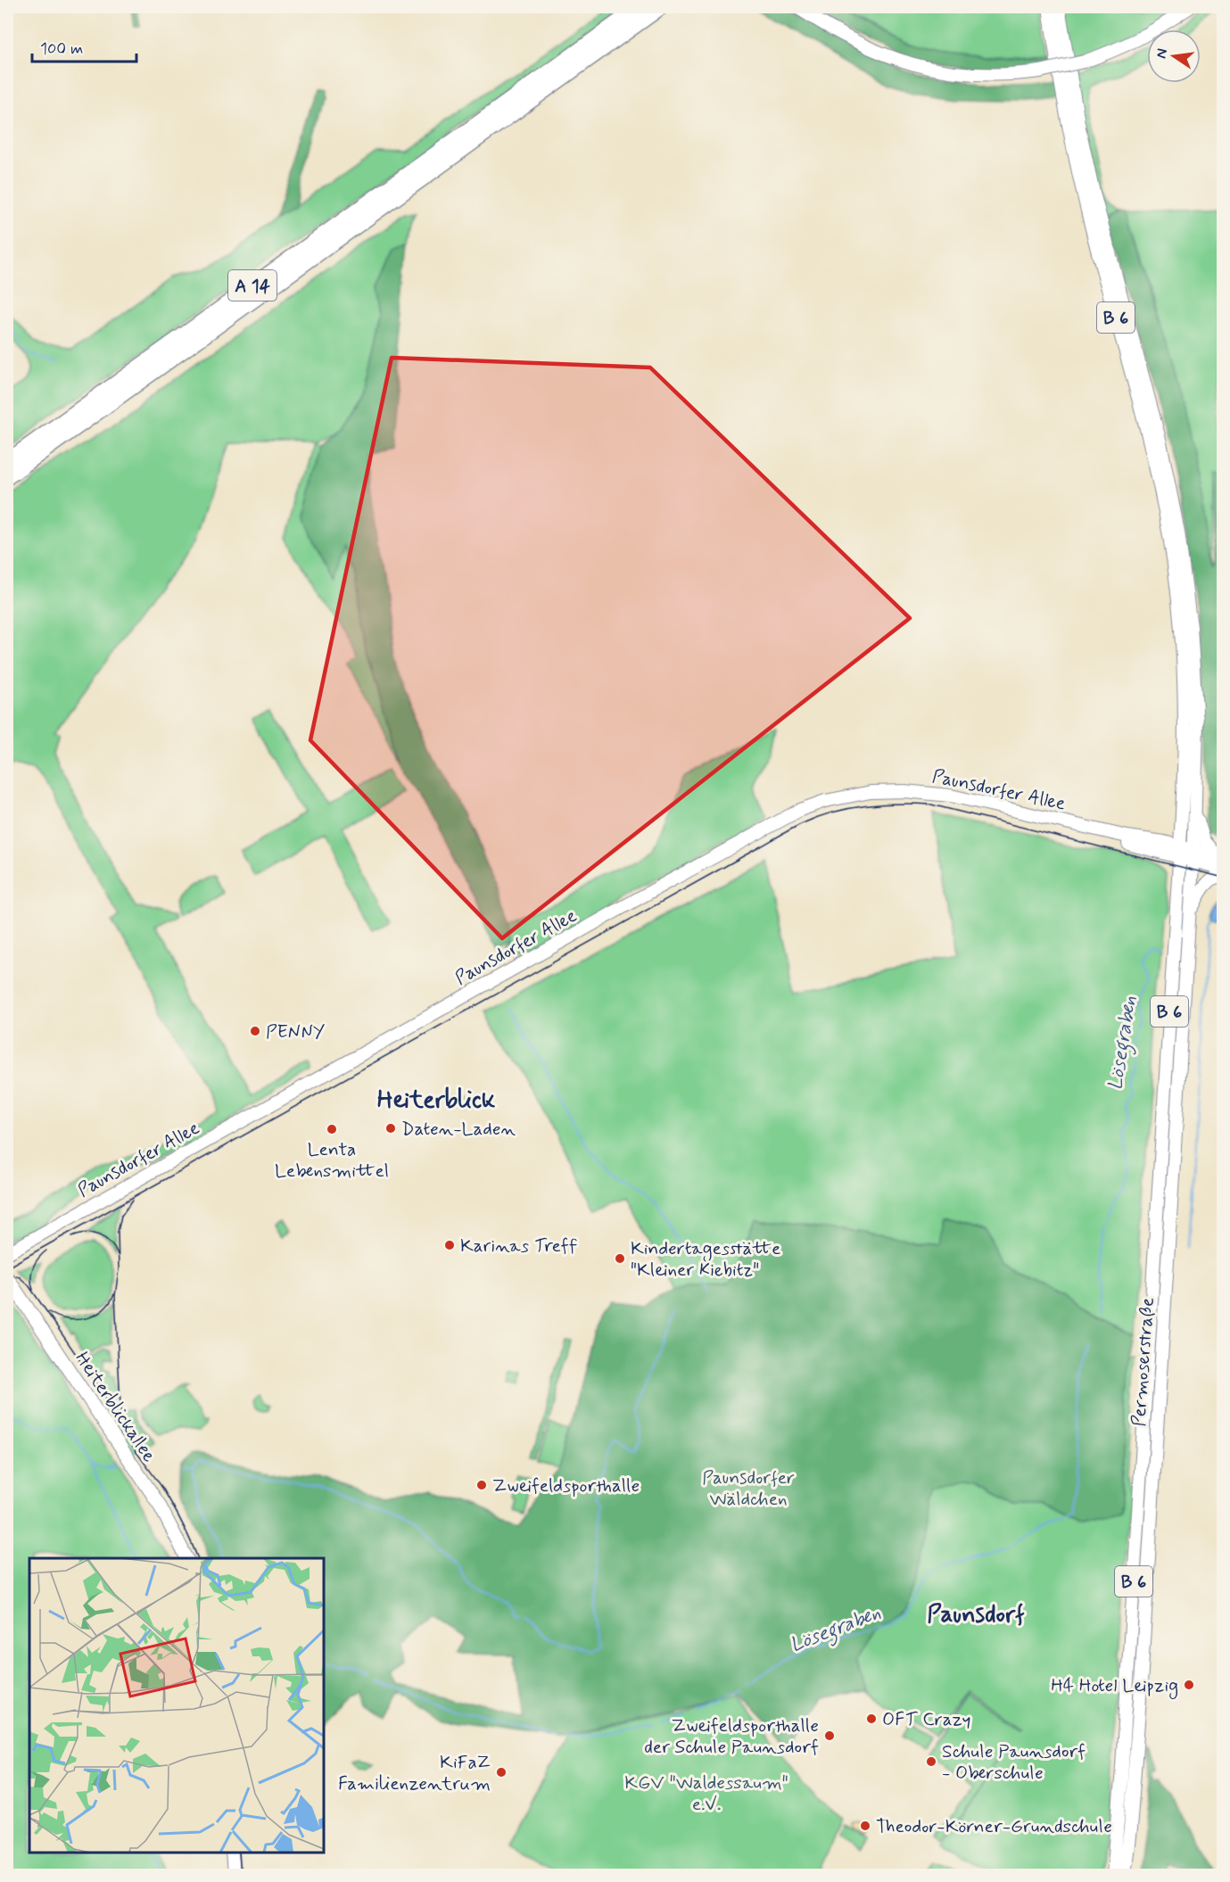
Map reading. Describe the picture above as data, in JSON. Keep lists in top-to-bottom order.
{
  "streets": {
    "highway": ["A 14"],
    "main road": [
      "B 6",
      "Paunsdorfer Allee",
      "Permoserstraße",
      "Heiterblickallee"
    ]
  },
  "crossings": [
    ["B 6", "Paunsdorfer Allee"],
    ["B 6", "Permoserstraße"],
    ["Paunsdorfer Allee", "Permoserstraße"]
  ],
  "districts": ["Heiterblick", "Paunsdorf"],
  "water": ["Lösegraben"],
  "parks": ["Paunsdorfer Wäldchen", "KGV \"Waldessaum\" e.V."],
  "places": [
    "PENNY",
    "Daten-Laden",
    "Lenta Lebensmittel",
    "Karinas Treff",
    "Kindertagesstätte \"Kleiner Kiebitz\"",
    "Zweifeldsporthalle",
    "H4 Hotel Leipzig",
    "OFT Crazy",
    "Zweifeldsporthalle der Schule Paunsdorf",
    "Schule Paunsdorf - Oberschule",
    "KiFaZ Familienzentrum",
    "Theodor-Körner-Grundschule"
  ],
  "scale_bar": "100 m",
  "north": "left"
}
